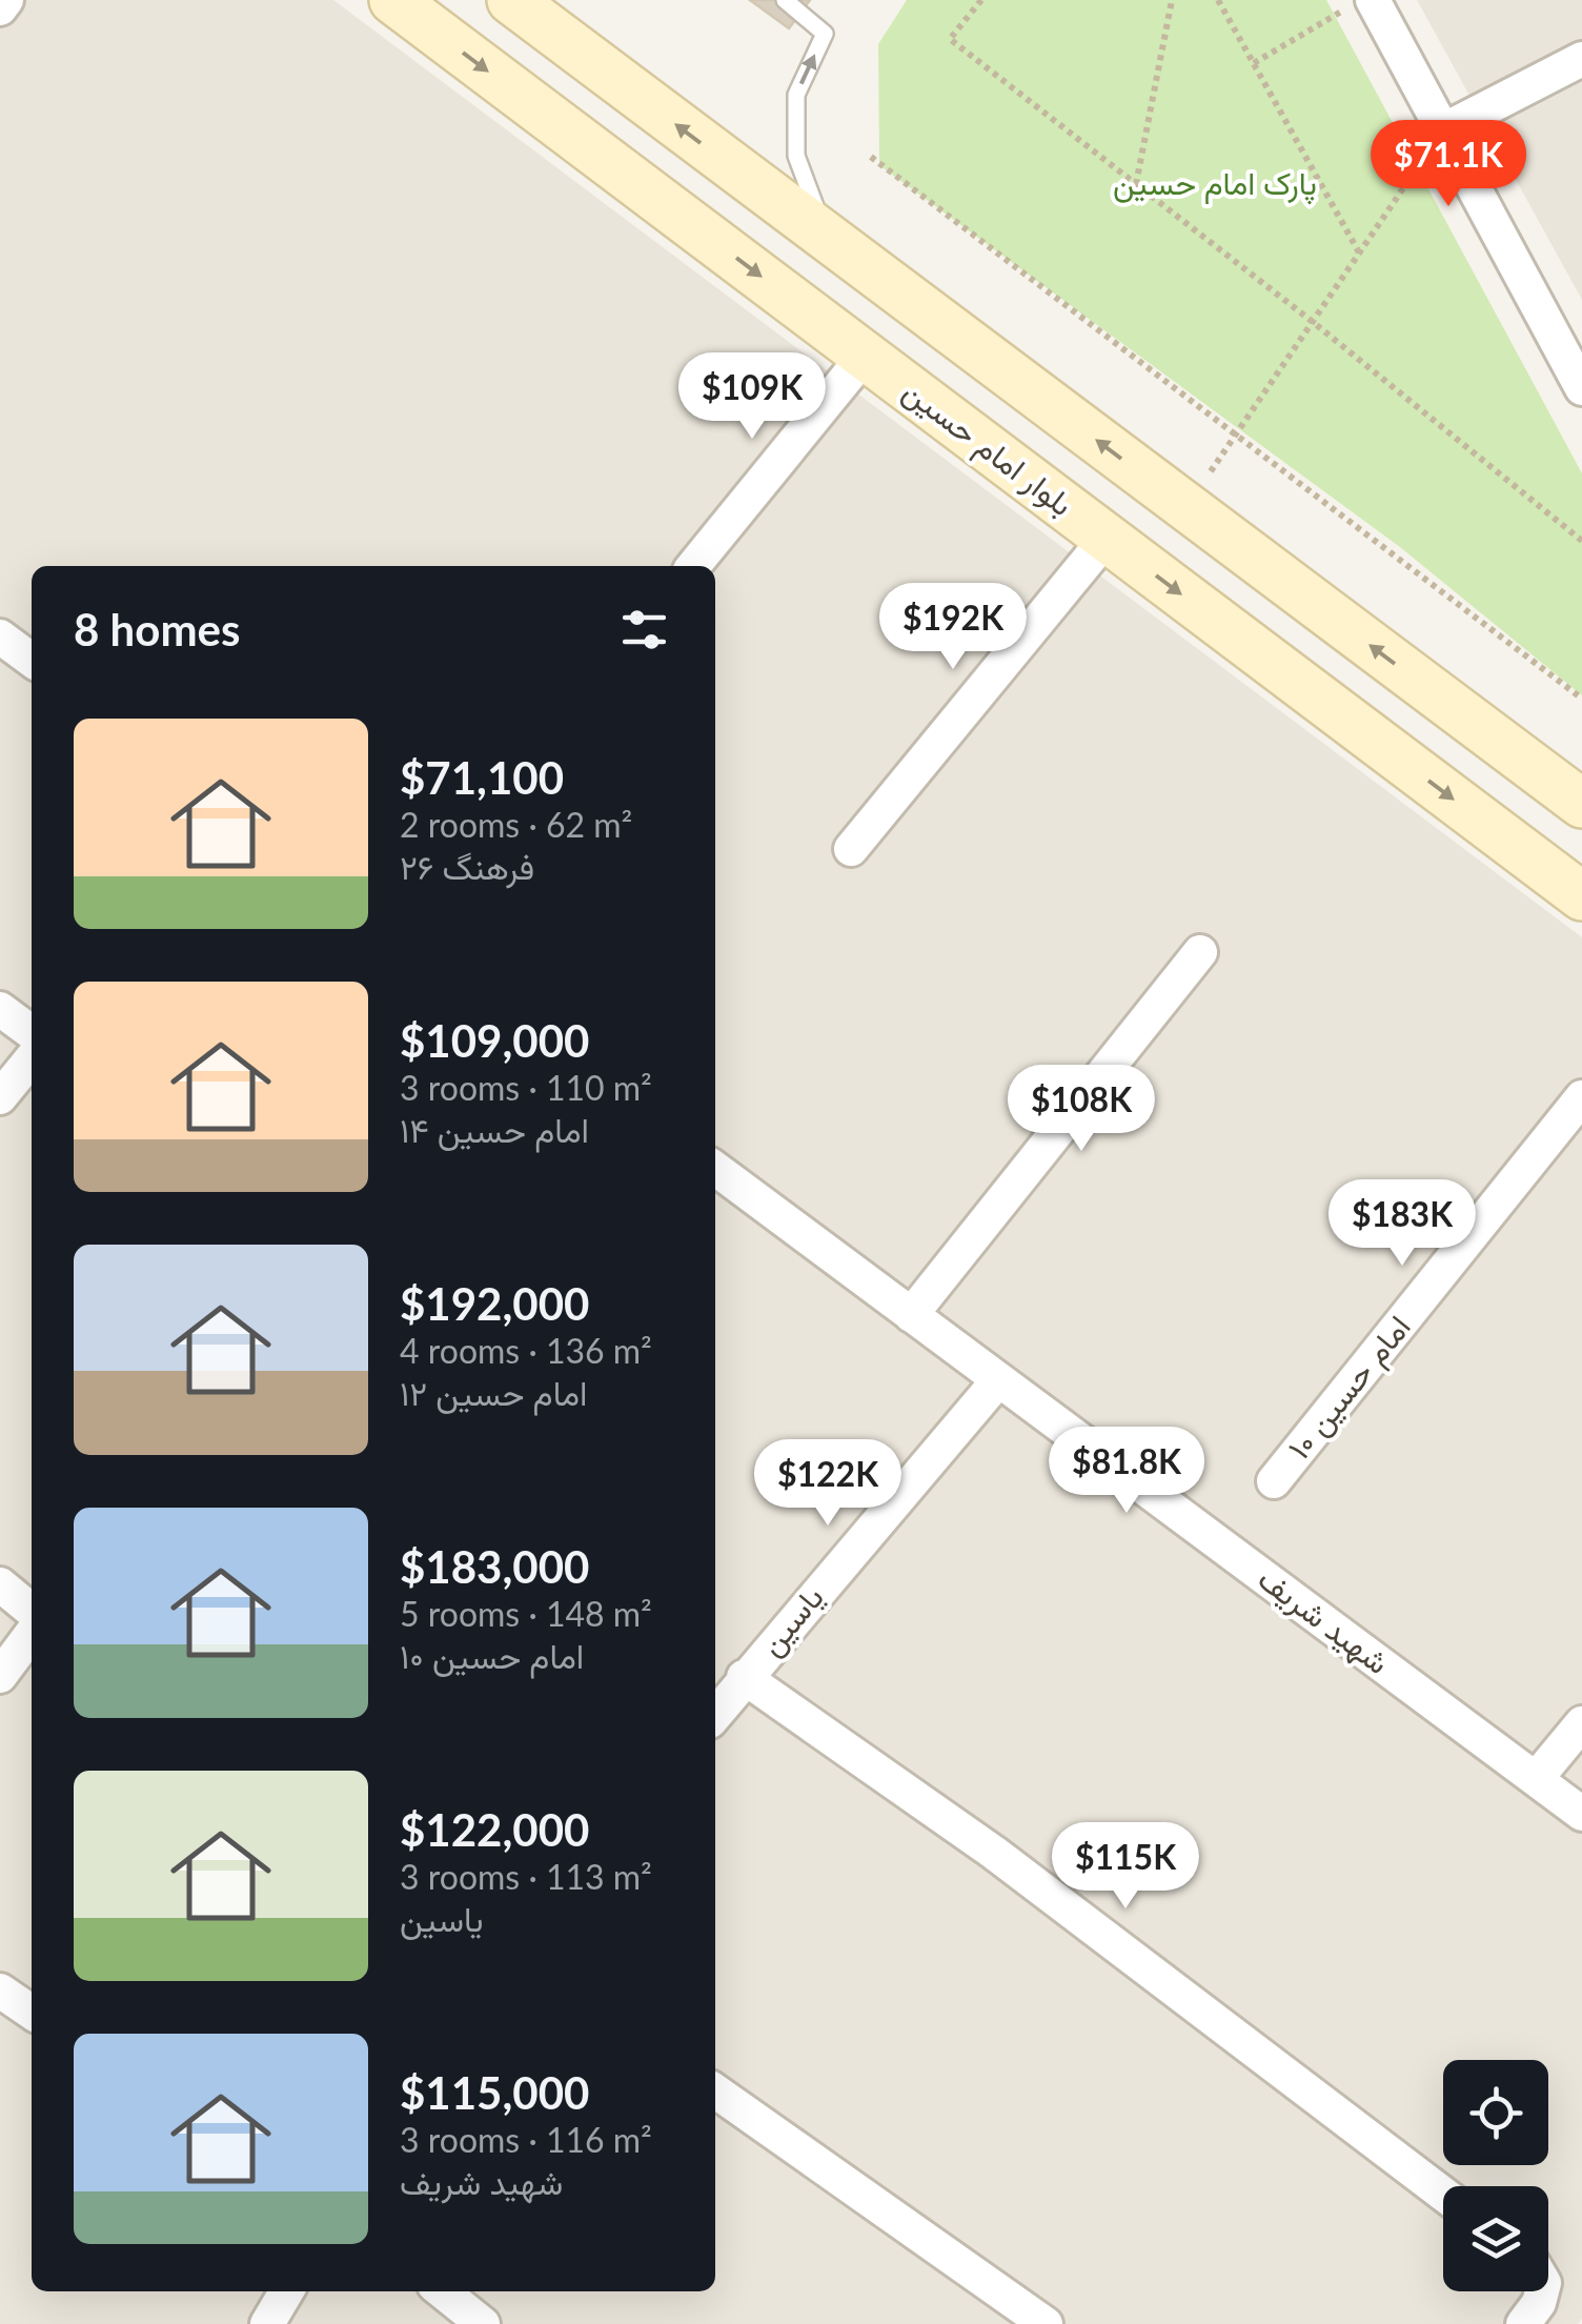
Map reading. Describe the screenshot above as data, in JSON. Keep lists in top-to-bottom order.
{
  "streets": {
    "main road": ["بلوار امام حسین"],
    "street": ["امام حسین ۱۰", "یاسین", "شهید شریف"]
  },
  "crossings": [
    ["یاسین", "شهید شریف"]
  ],
  "parks": ["پارک امام حسین"],
  "page": {
    "price": [
      "$71.1K",
      "$109K",
      "$192K",
      "$108K",
      "$183K",
      "$81.8K",
      "$122K",
      "$115K"
    ],
    "heading": "8 homes",
    "list": [
      {
        "name": "$71,100",
        "note": "2 rooms · 62 m² · فرهنگ ۲۶"
      },
      {
        "name": "$109,000",
        "note": "3 rooms · 110 m² · امام حسین ۱۴"
      },
      {
        "name": "$192,000",
        "note": "4 rooms · 136 m² · امام حسین ۱۲"
      },
      {
        "name": "$183,000",
        "note": "5 rooms · 148 m² · امام حسین ۱۰"
      },
      {
        "name": "$122,000",
        "note": "3 rooms · 113 m² · یاسین"
      },
      {
        "name": "$115,000",
        "note": "3 rooms · 116 m² · شهید شریف"
      }
    ]
  }
}
